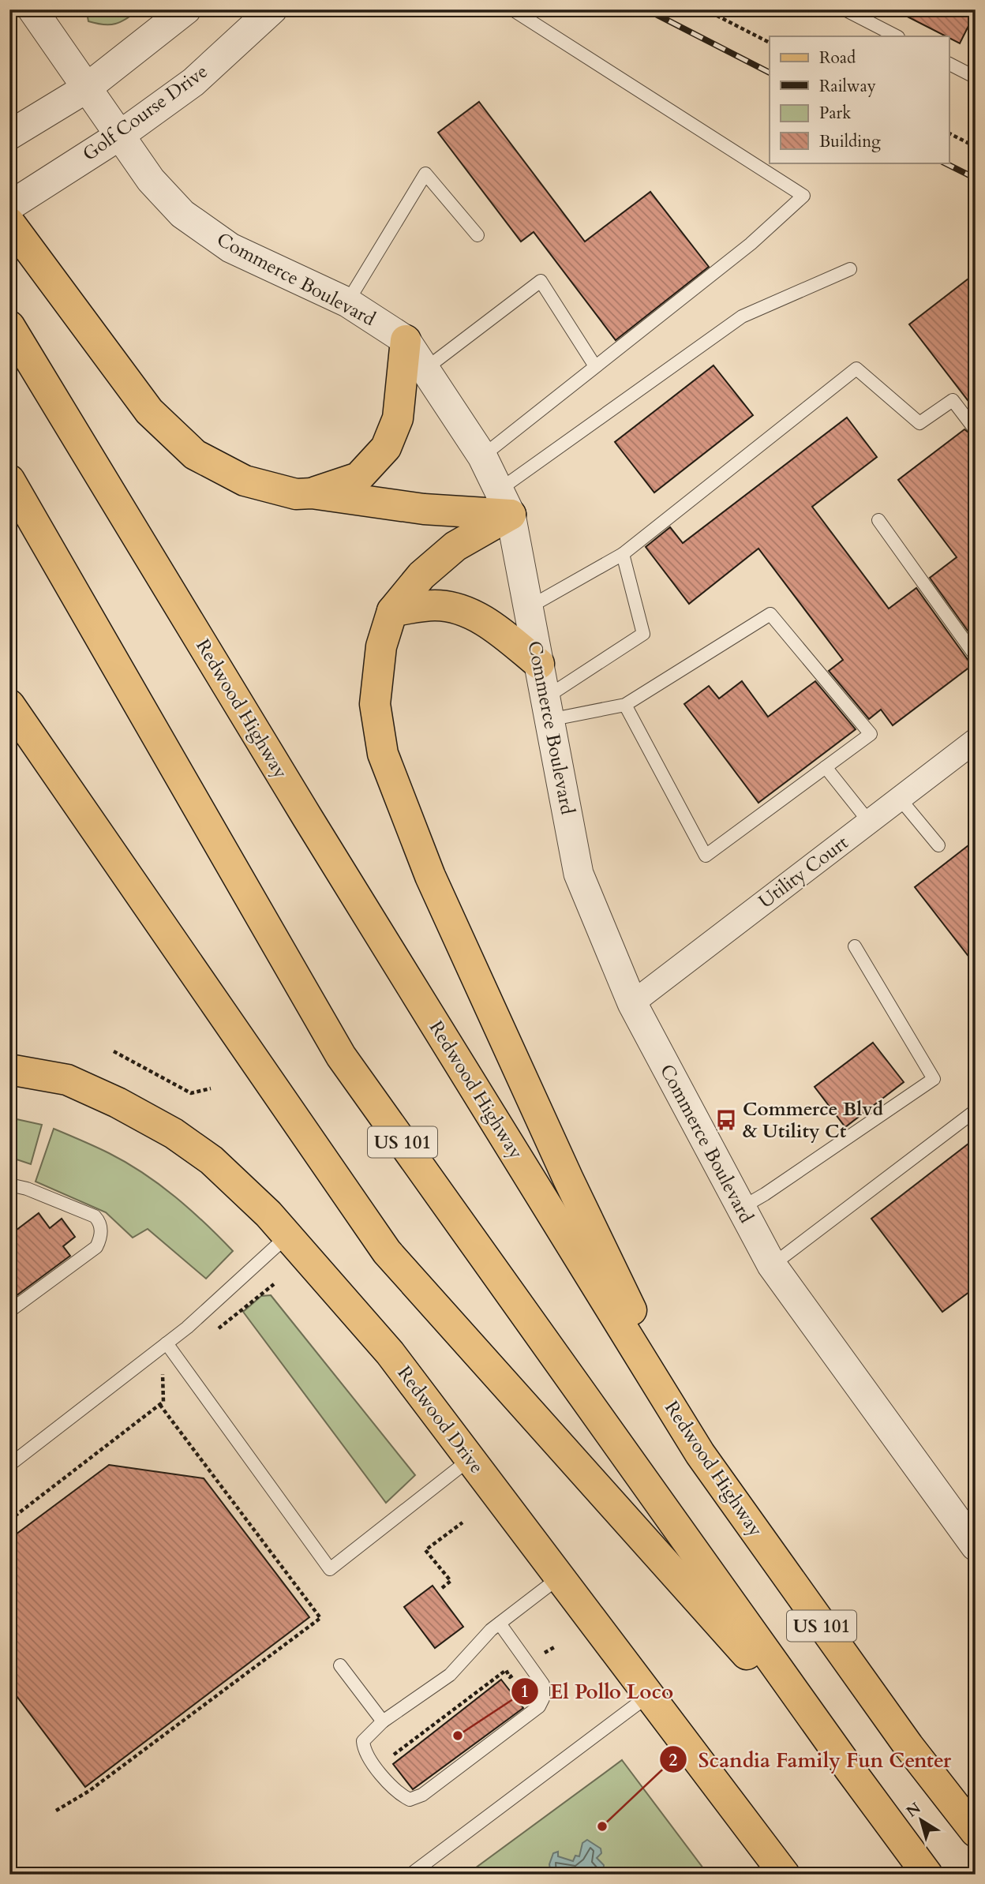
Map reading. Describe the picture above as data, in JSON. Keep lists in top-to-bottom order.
{
  "streets": {
    "main road": ["Redwood Highway", "US 101", "Redwood Drive"],
    "street": ["Golf Course Drive", "Commerce Boulevard", "Utility Court"]
  },
  "crossings": [
    ["Golf Course Drive", "Commerce Boulevard"],
    ["Commerce Boulevard", "Utility Court"]
  ],
  "places": {
    "bus stop": ["Commerce Blvd & Utility Ct"],
    "other": ["El Pollo Loco", "Scandia Family Fun Center"]
  },
  "legend": [
    "Road",
    "Railway",
    "Park",
    "Building"
  ],
  "north": "top left"
}
